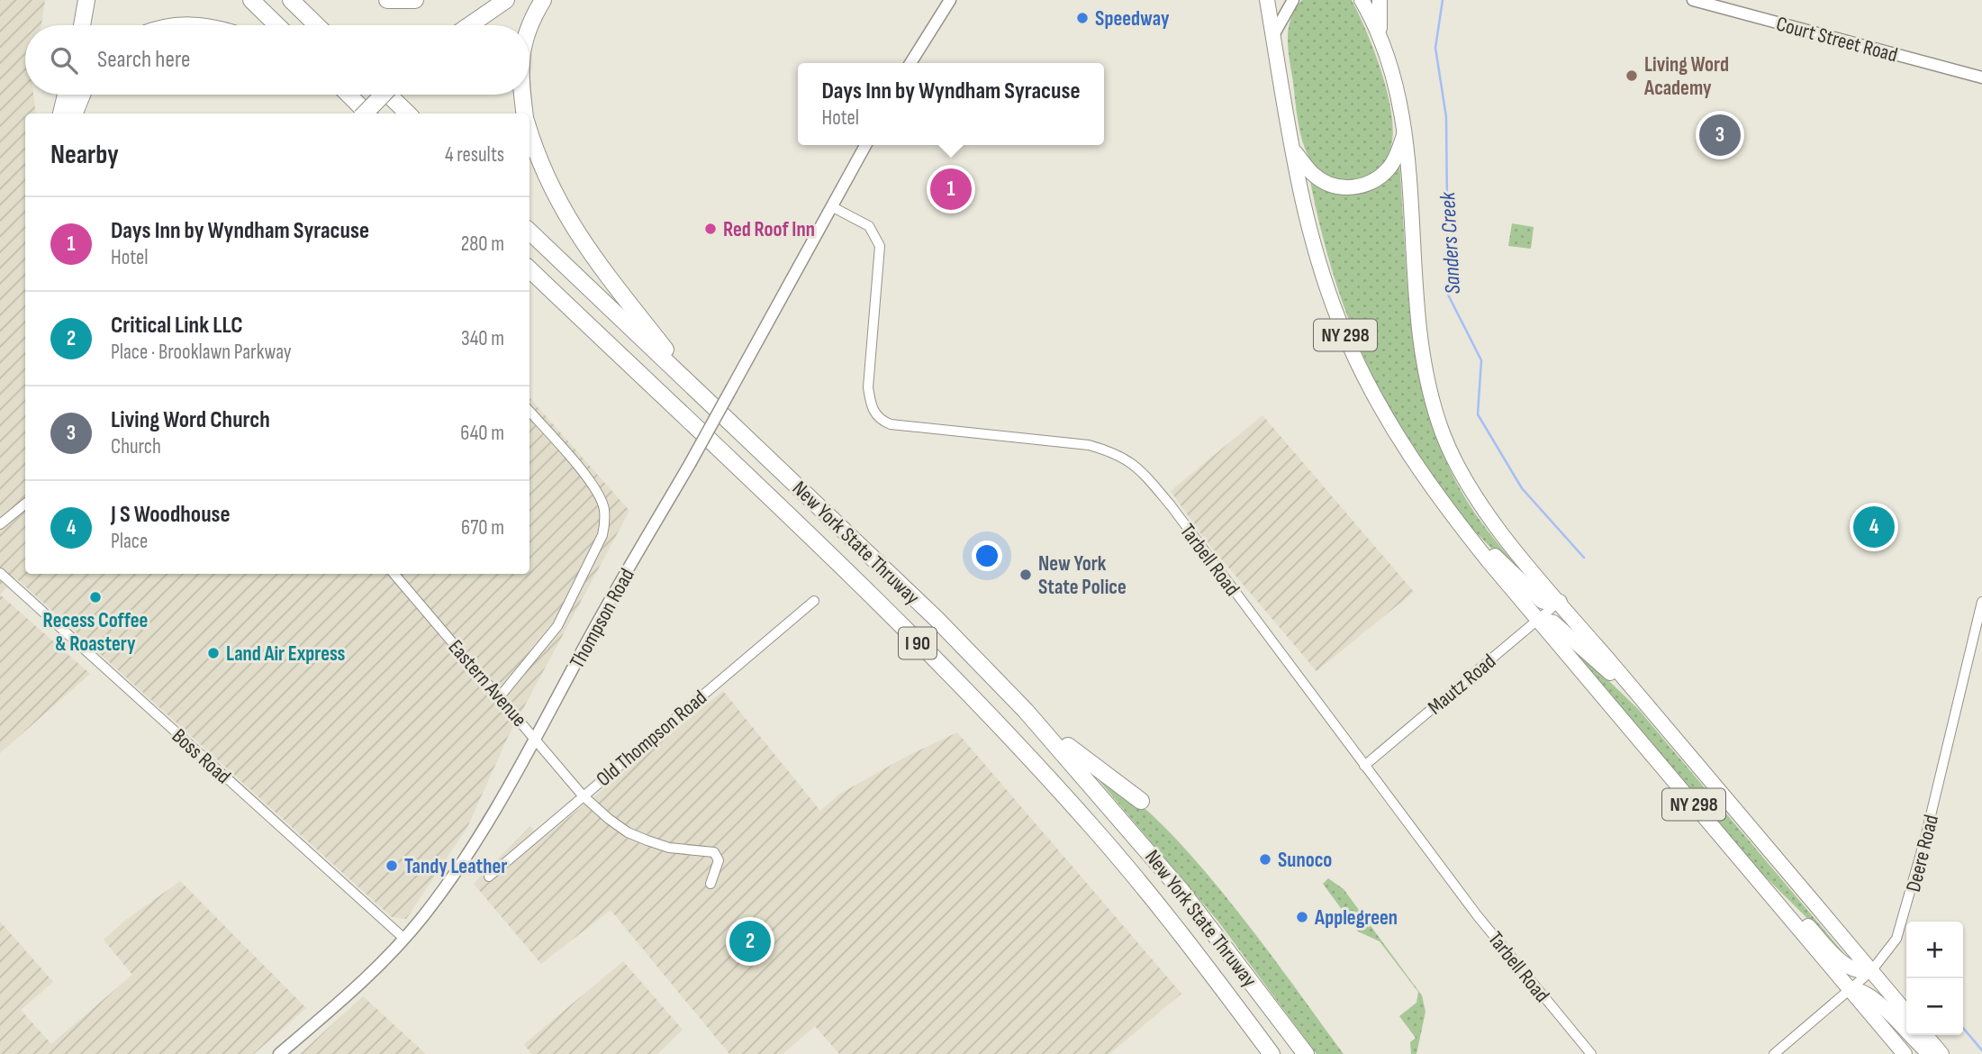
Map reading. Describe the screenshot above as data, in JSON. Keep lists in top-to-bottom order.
{
  "streets": {
    "highway": ["New York State Thruway", "I 90"],
    "main road": ["NY 298"],
    "street": [
      "Court Street Road",
      "Tarbell Road",
      "Thompson Road",
      "Eastern Avenue",
      "Mautz Road",
      "Old Thompson Road",
      "Boss Road",
      "Deere Road"
    ]
  },
  "crossings": [
    ["NY 298", "Mautz Road"],
    ["NY 298", "Deere Road"],
    ["Tarbell Road", "Thompson Road"],
    ["Tarbell Road", "Mautz Road"],
    ["Thompson Road", "Eastern Avenue"],
    ["Thompson Road", "Boss Road"],
    ["Eastern Avenue", "Old Thompson Road"]
  ],
  "water": ["Sanders Creek"],
  "places": [
    "Speedway",
    "Living Word Academy",
    "Red Roof Inn",
    "New York State Police",
    "Recess Coffee & Roastery",
    "Land Air Express",
    "Sunoco",
    "Tandy Leather",
    "Applegreen"
  ],
  "page": {
    "search": "Search here",
    "popup": ["Days Inn by Wyndham Syracuse", "Hotel"],
    "pins": [
      "3",
      "1",
      "4",
      "2"
    ],
    "heading": ["Nearby", "4 results"],
    "list": [
      {
        "mark": "1",
        "name": "Days Inn by Wyndham Syracuse",
        "note": "Hotel",
        "value": "280 m"
      },
      {
        "mark": "2",
        "name": "Critical Link LLC",
        "note": "Place · Brooklawn Parkway",
        "value": "340 m"
      },
      {
        "mark": "3",
        "name": "Living Word Church",
        "note": "Church",
        "value": "640 m"
      },
      {
        "mark": "4",
        "name": "J S Woodhouse",
        "note": "Place",
        "value": "670 m"
      }
    ],
    "map_buttons": ["+", "−"]
  }
}
